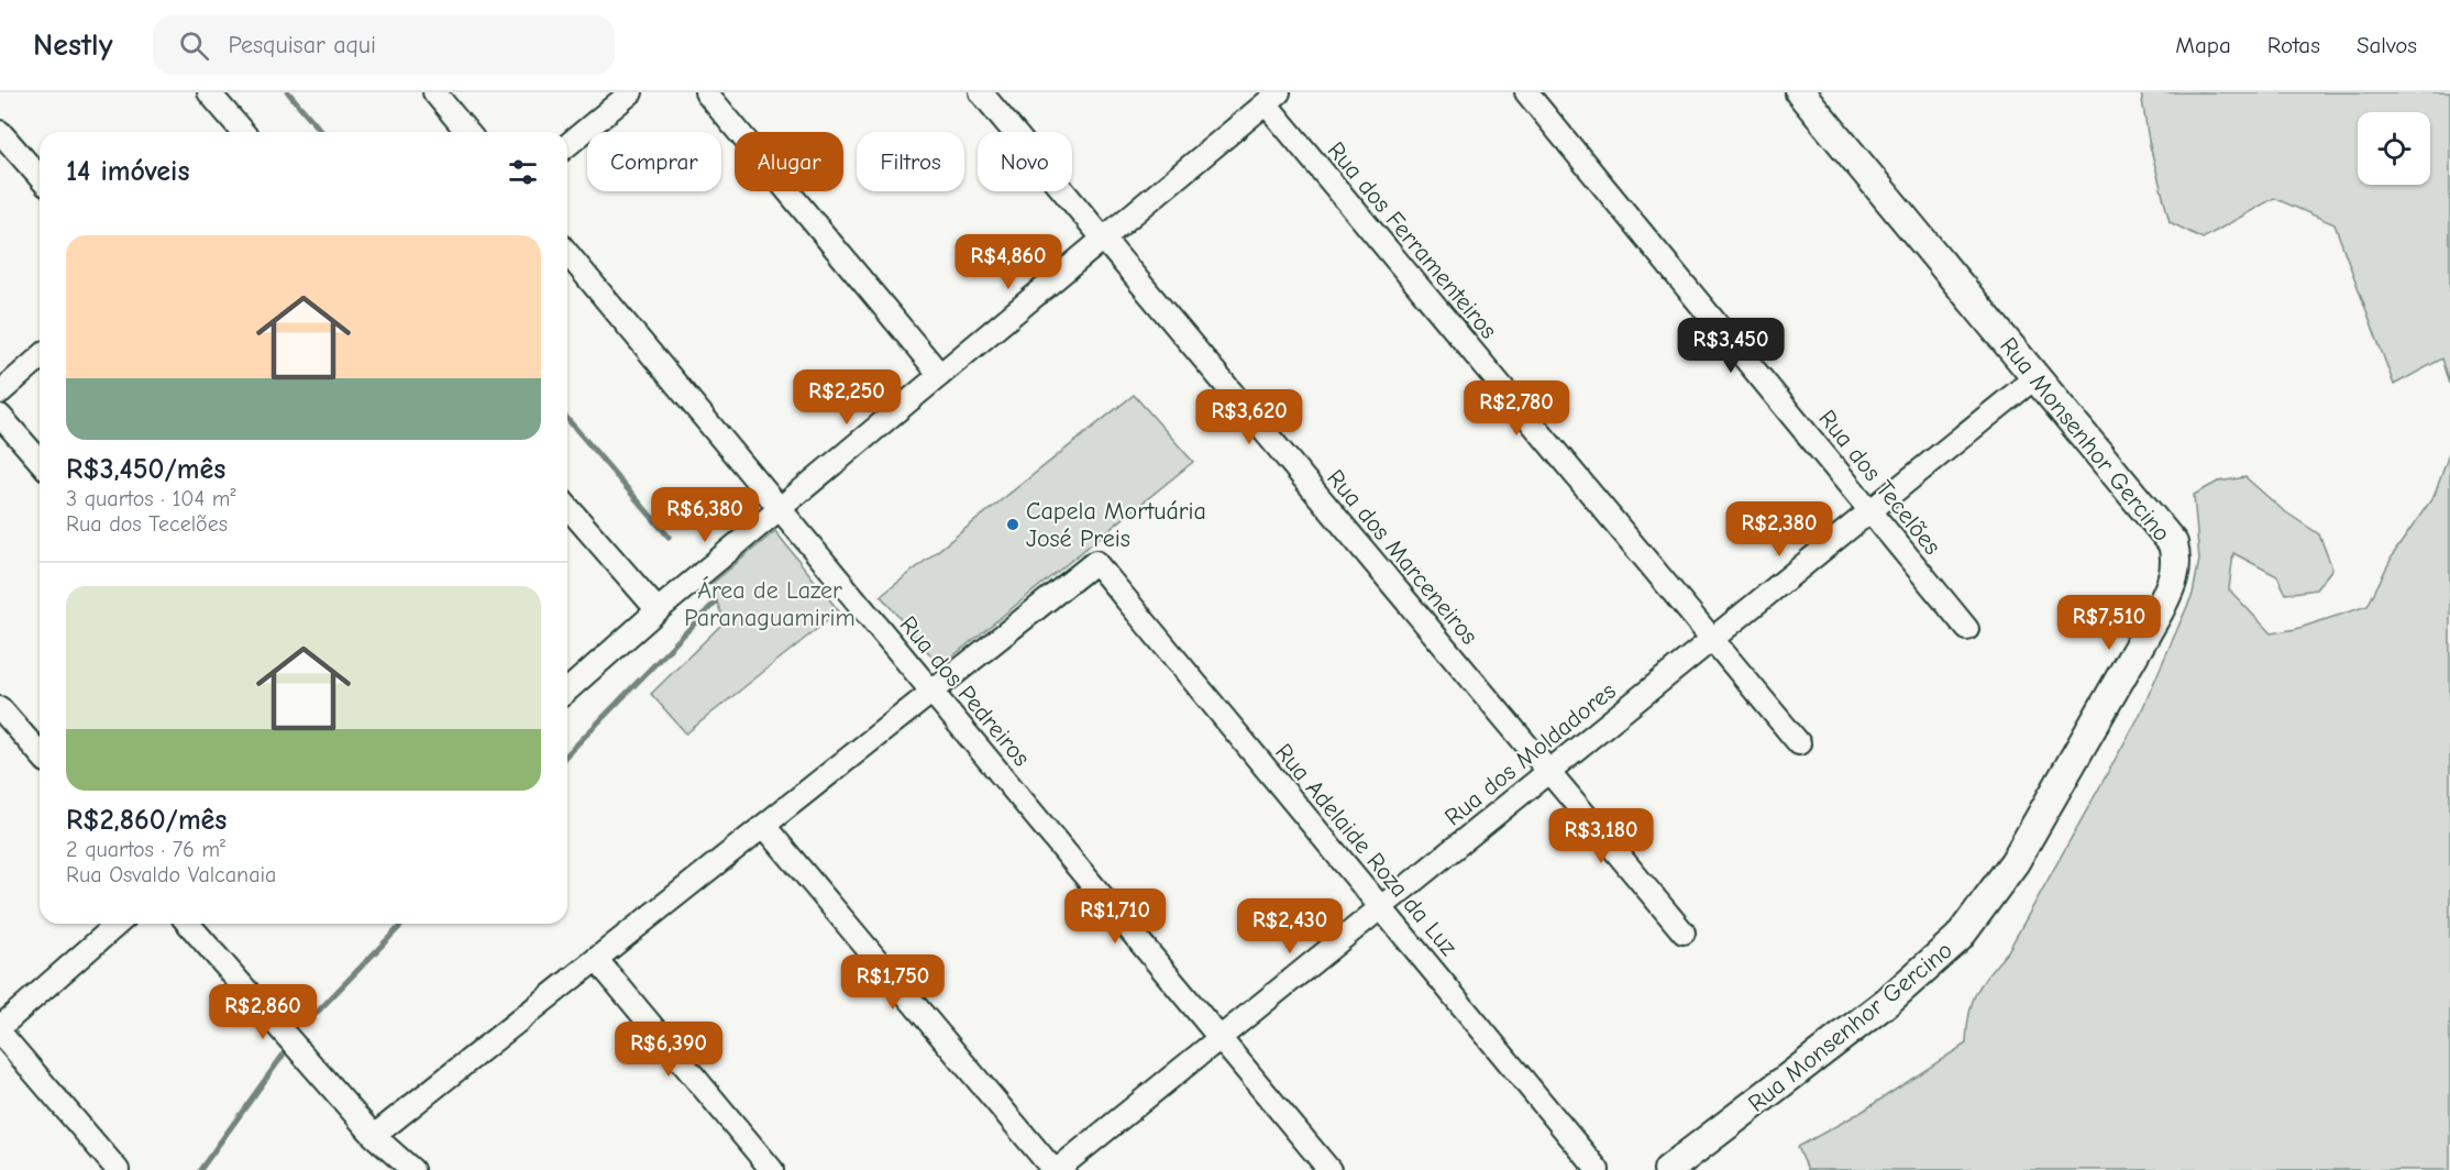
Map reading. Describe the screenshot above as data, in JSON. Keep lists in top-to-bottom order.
{
  "streets": {
    "main road": ["Rua Monsenhor Gercino"],
    "street": [
      "Rua dos Ferramenteiros",
      "Rua dos Tecelões",
      "Rua dos Marceneiros",
      "Rua dos Pedreiros",
      "Rua dos Moldadores",
      "Rua Adelaide Roza da Luz"
    ]
  },
  "crossings": [
    ["Rua dos Ferramenteiros", "Rua dos Moldadores"],
    ["Rua Monsenhor Gercino", "Rua dos Moldadores"],
    ["Rua dos Tecelões", "Rua dos Moldadores"],
    ["Rua dos Marceneiros", "Rua dos Moldadores"],
    ["Rua dos Pedreiros", "Rua dos Moldadores"],
    ["Rua dos Pedreiros", "Rua Adelaide Roza da Luz"],
    ["Rua dos Moldadores", "Rua Adelaide Roza da Luz"]
  ],
  "parks": ["Área de Lazer Paranaguamirim"],
  "places": ["Capela Mortuária José Preis"],
  "page": {
    "header": "Nestly",
    "search": "Pesquisar aqui",
    "nav": ["Mapa", "Rotas", "Salvos"],
    "chip": [
      "Comprar",
      "Alugar",
      "Filtros",
      "Novo"
    ],
    "heading": "14 imóveis",
    "list": [
      {
        "name": "R$3,450/mês",
        "note": "3 quartos · 104 m² · Rua dos Tecelões"
      },
      {
        "name": "R$2,860/mês",
        "note": "2 quartos · 76 m² · Rua Osvaldo Valcanaia"
      }
    ],
    "price": [
      "R$4,860",
      "R$3,450",
      "R$2,250",
      "R$2,780",
      "R$3,620",
      "R$6,380",
      "R$2,380",
      "R$7,510",
      "R$3,180",
      "R$1,710",
      "R$2,430",
      "R$1,750",
      "R$2,860",
      "R$6,390"
    ]
  }
}
